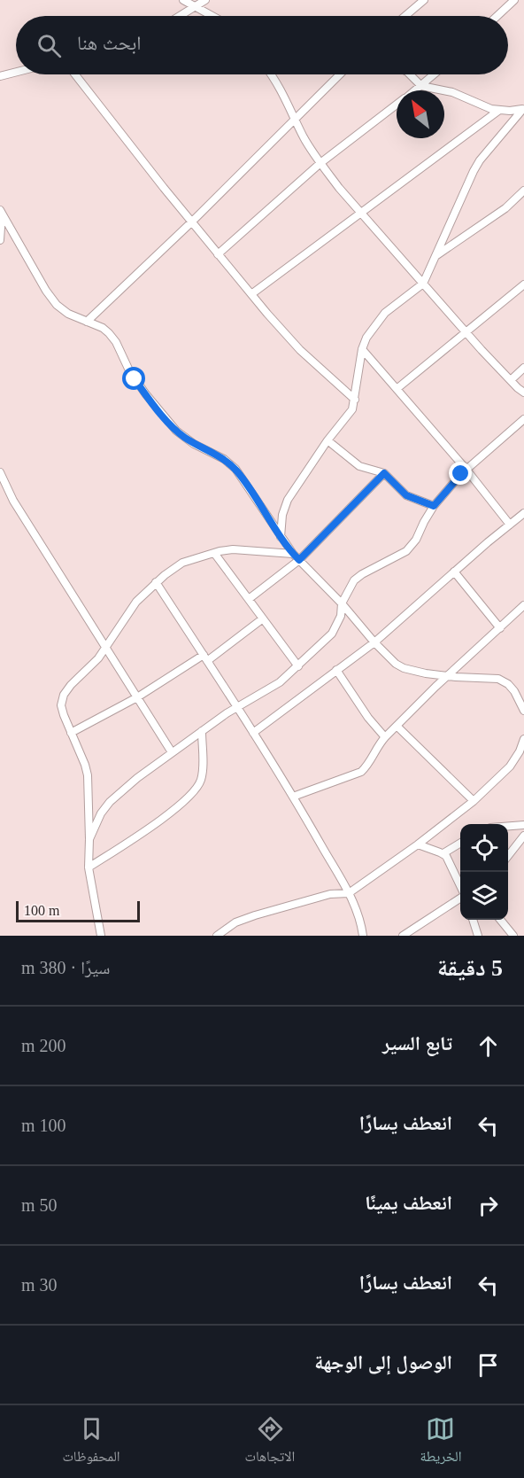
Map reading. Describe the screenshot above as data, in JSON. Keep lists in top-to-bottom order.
{
  "scale_bar": "100 m",
  "north": "top left",
  "page": {
    "search": "ابحث هنا",
    "scale": "100 m",
    "heading": ["5 دقيقة", "سيرًا · 380 m"],
    "list": [
      ["تابع السير", "200 m"],
      ["انعطف يسارًا", "100 m"],
      ["انعطف يمينًا", "50 m"],
      ["انعطف يسارًا", "30 m"],
      "الوصول إلى الوجهة"
    ],
    "nav": ["الخريطة", "الاتجاهات", "المحفوظات"]
  }
}
